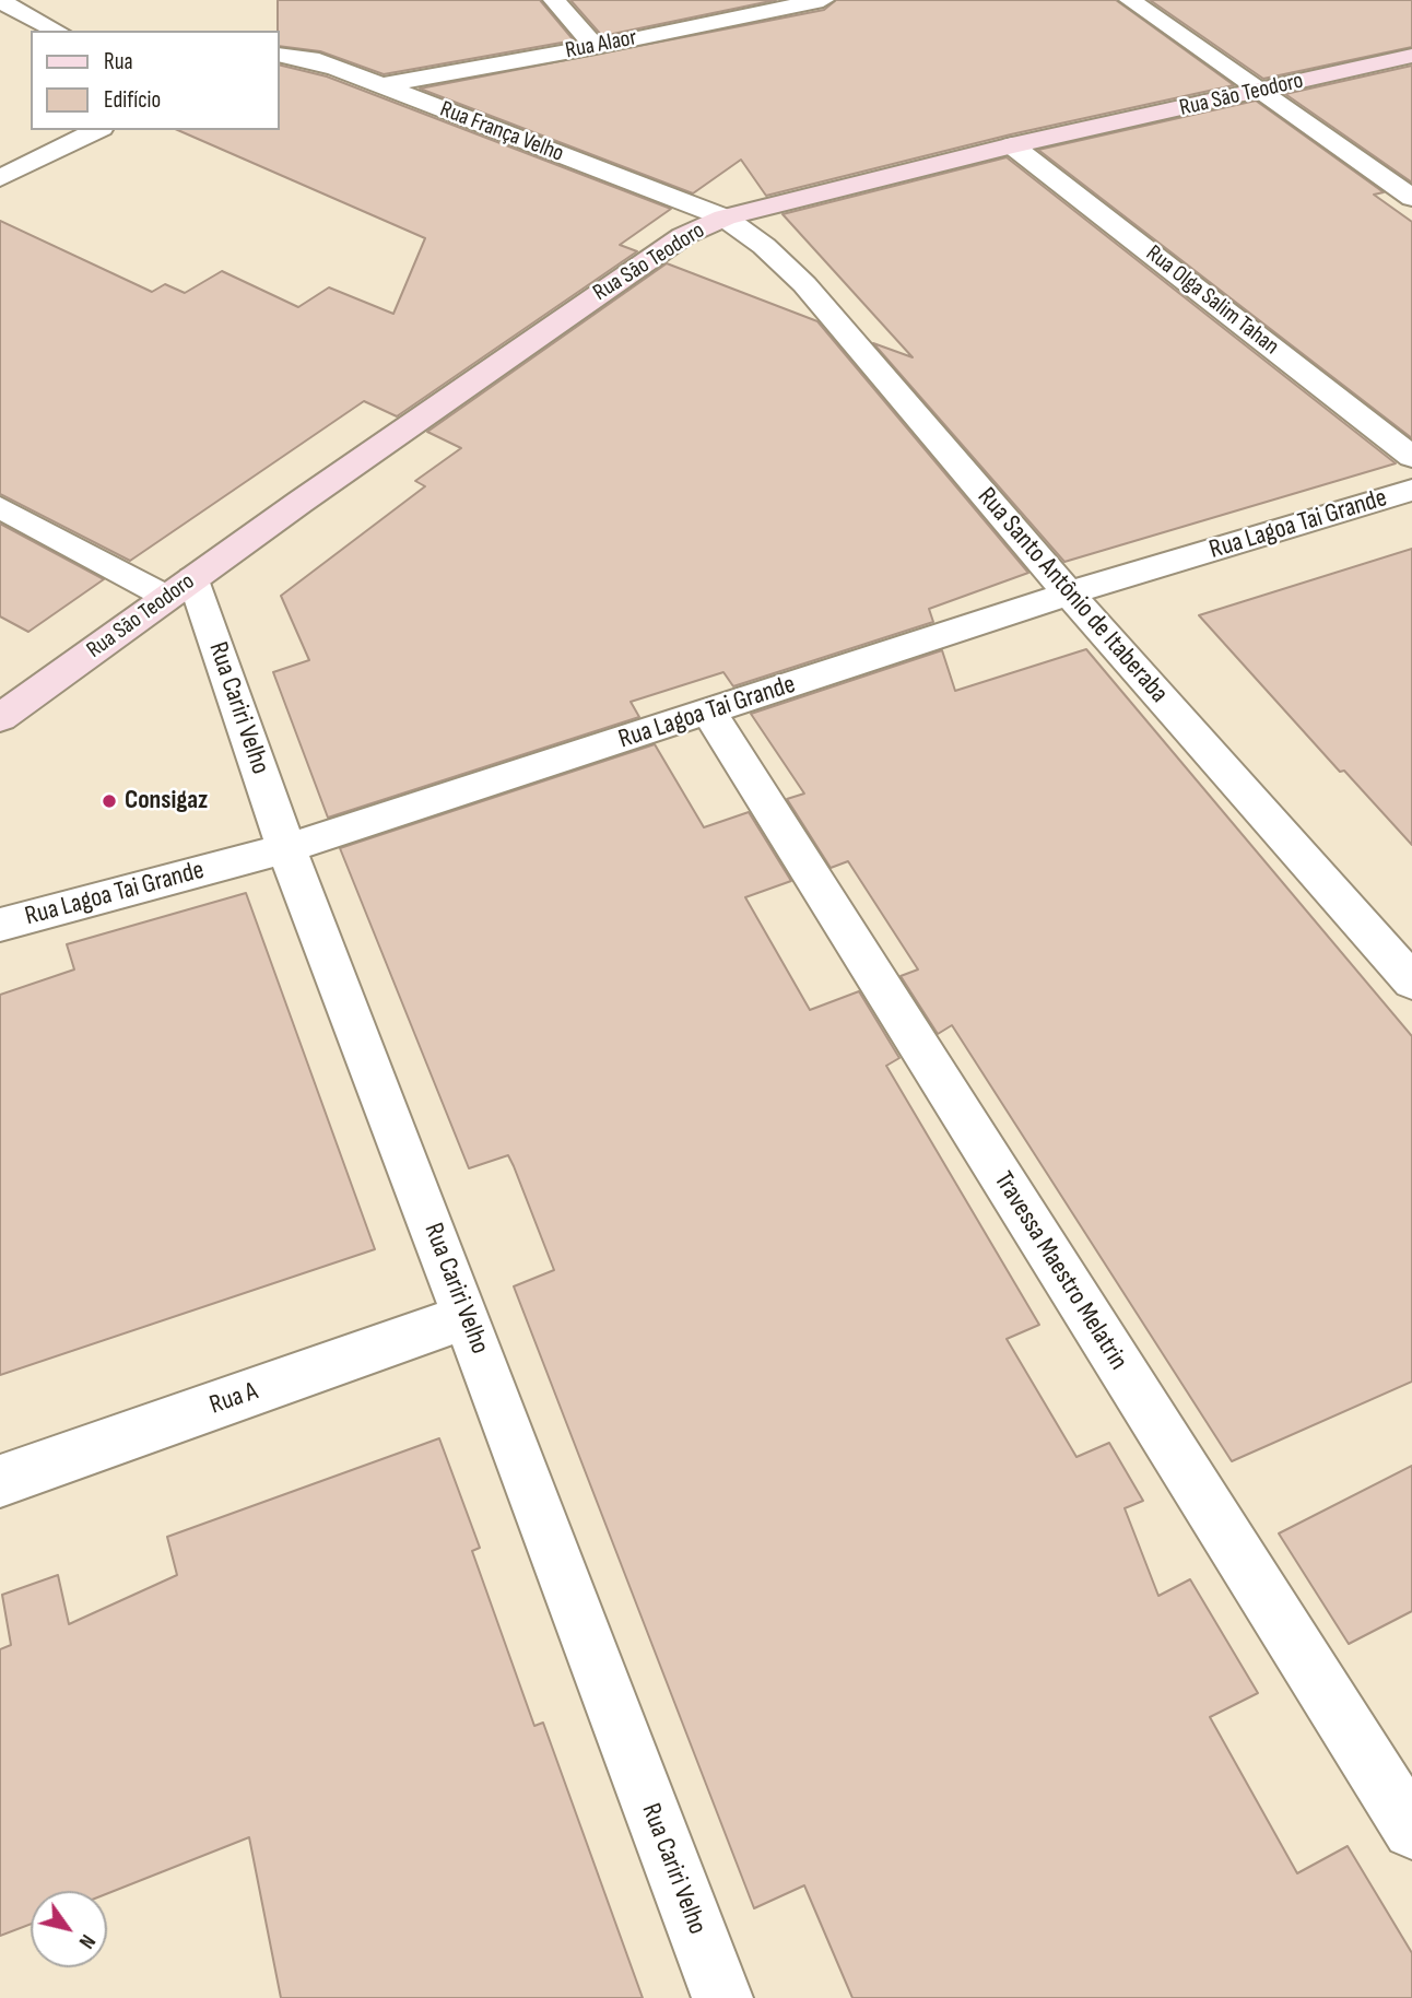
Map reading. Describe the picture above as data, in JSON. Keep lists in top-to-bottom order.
{
  "streets": {
    "main road": ["Rua São Teodoro"],
    "street": [
      "Rua Alaor",
      "Rua França Velho",
      "Rua Olga Salim Tahan",
      "Rua Lagoa Tai Grande",
      "Rua Santo Antônio de Itaberaba",
      "Rua Cariri Velho",
      "Travessa Maestro Melatrin",
      "Rua A"
    ]
  },
  "crossings": [
    ["Rua Alaor", "Rua França Velho"],
    ["Rua São Teodoro", "Rua França Velho"],
    ["Rua São Teodoro", "Rua Olga Salim Tahan"],
    ["Rua São Teodoro", "Rua Santo Antônio de Itaberaba"],
    ["Rua São Teodoro", "Rua Cariri Velho"],
    ["Rua França Velho", "Rua Santo Antônio de Itaberaba"],
    ["Rua Lagoa Tai Grande", "Rua Santo Antônio de Itaberaba"],
    ["Rua Lagoa Tai Grande", "Rua Cariri Velho"],
    ["Rua Lagoa Tai Grande", "Travessa Maestro Melatrin"],
    ["Rua Cariri Velho", "Rua A"]
  ],
  "places": ["Consigaz"],
  "legend": ["Rua", "Edifício"],
  "north": "bottom right"
}
